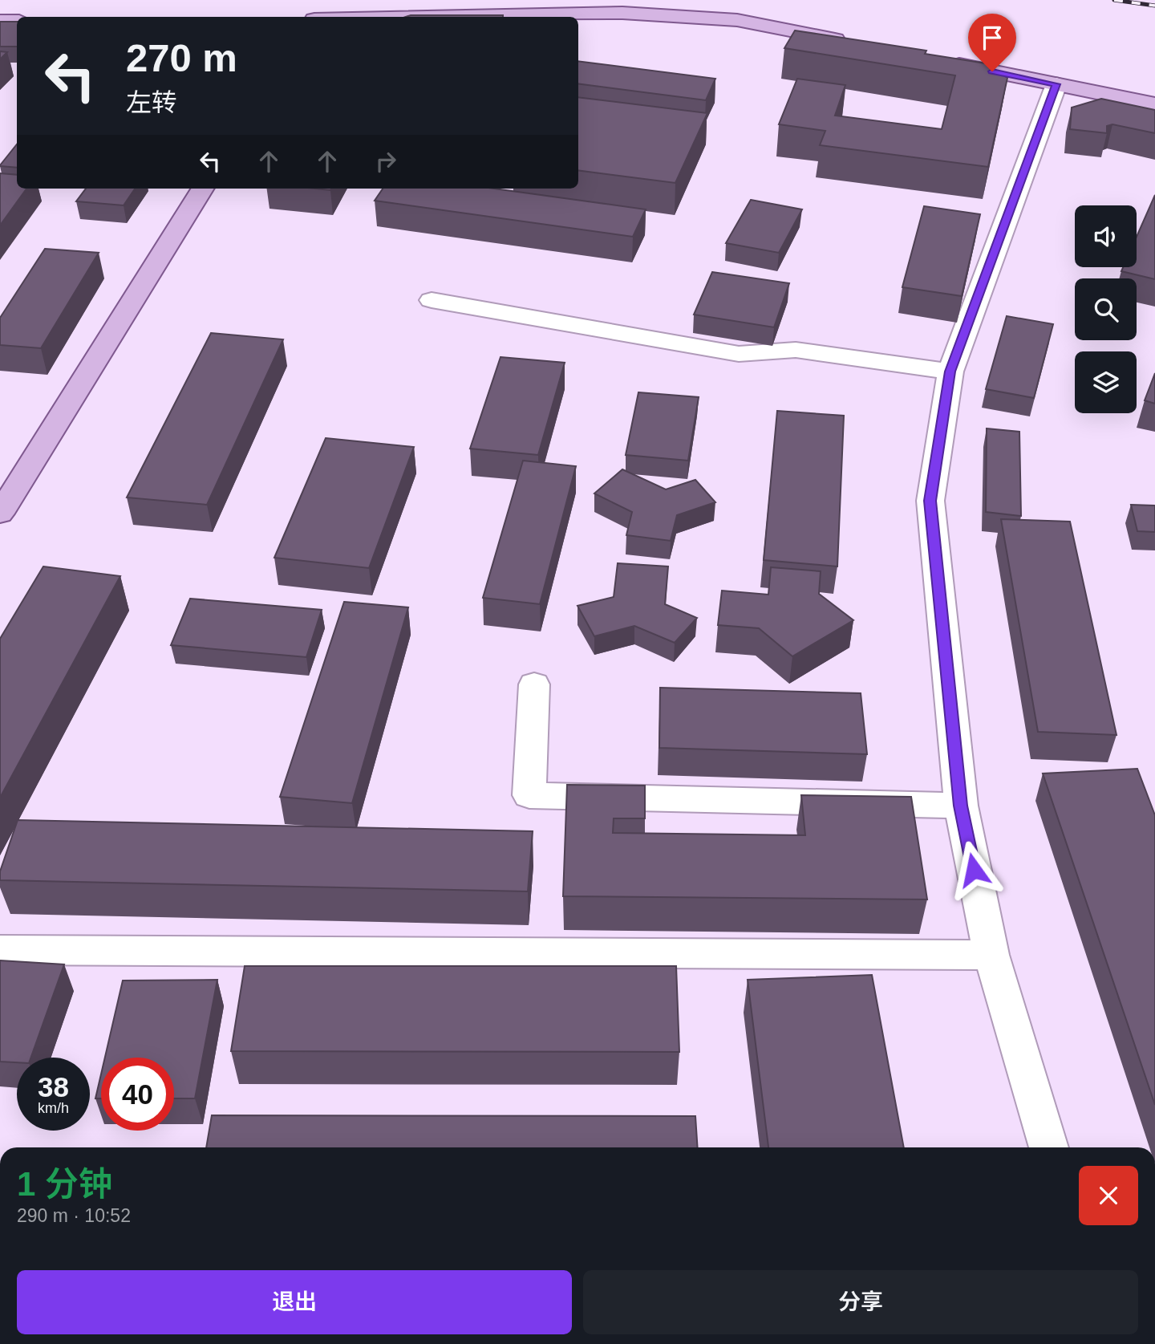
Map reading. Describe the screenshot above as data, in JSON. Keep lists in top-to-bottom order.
{
  "page": {
    "turn": ["270 m", "左转"],
    "speed": "38 km/h",
    "limit": "40",
    "heading": ["1 分钟", "290 m · 10:52"],
    "buttons": ["退出", "分享"]
  }
}
